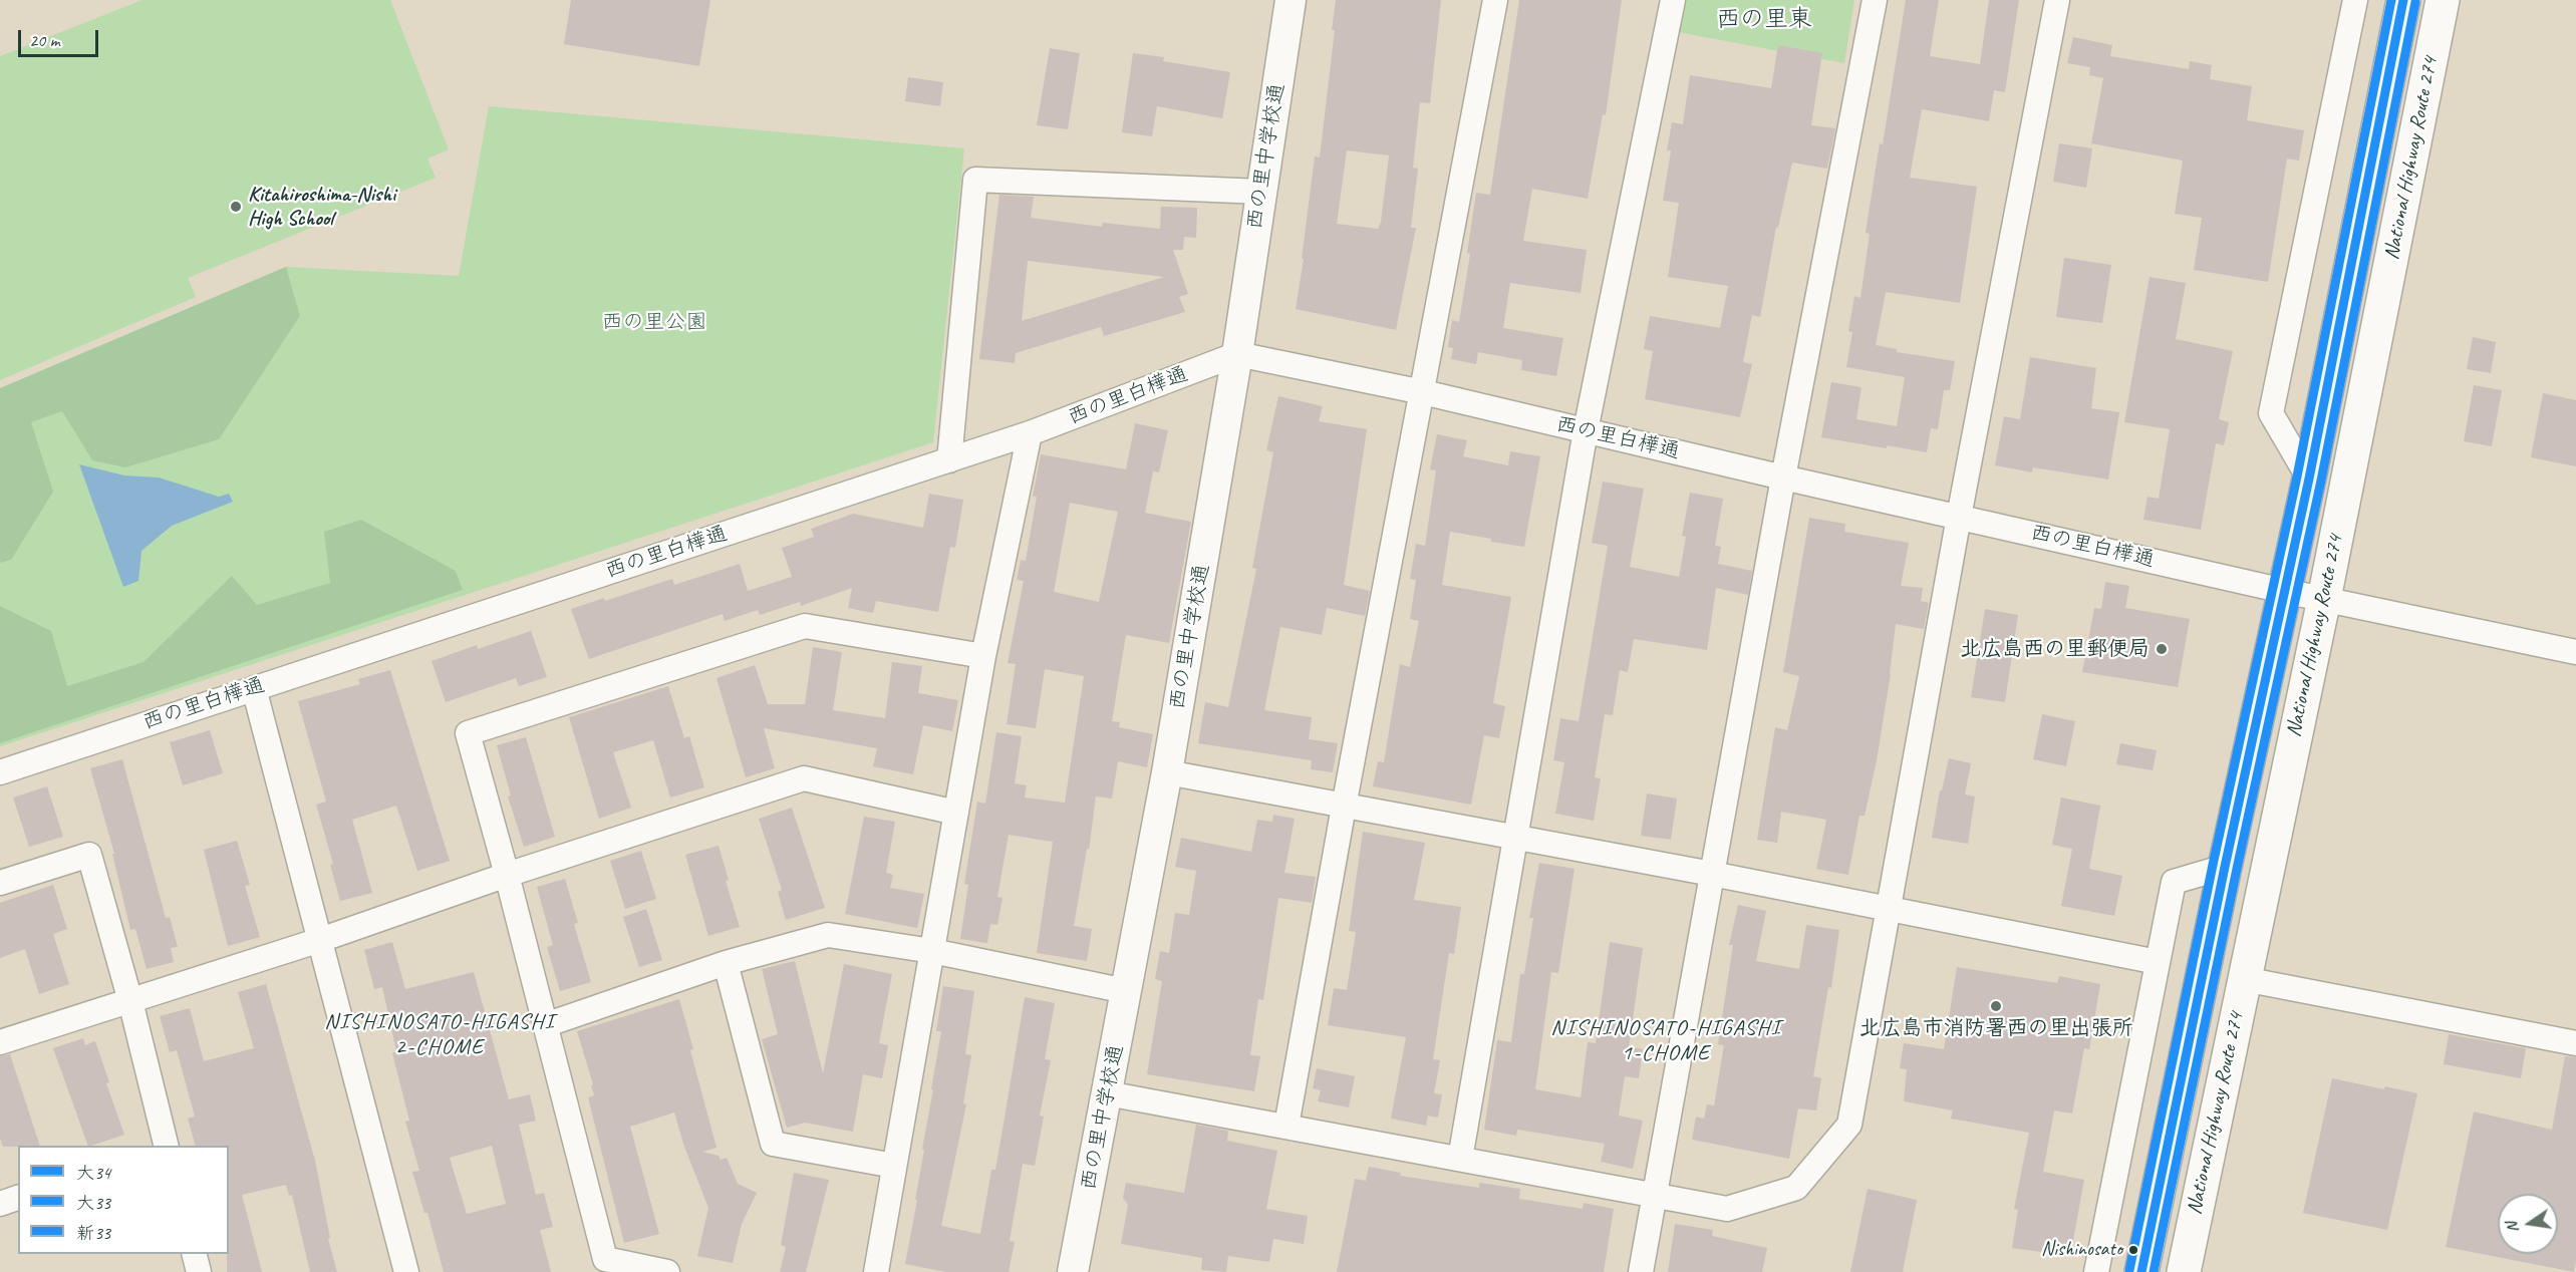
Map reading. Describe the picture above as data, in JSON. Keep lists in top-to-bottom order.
{
  "streets": {
    "highway": ["National Highway Route 274"],
    "street": ["西の里中学校通", "西の里白樺通"]
  },
  "crossings": [
    ["西の里中学校通", "西の里白樺通"],
    ["National Highway Route 274", "西の里白樺通"]
  ],
  "districts": ["西の里東", "NISHINOSATO-HIGASHI 2-CHOME", "NISHINOSATO-HIGASHI 1-CHOME"],
  "parks": ["西の里公園"],
  "places": [
    "Kitahiroshima-Nishi High School",
    "北広島西の里郵便局",
    "北広島市消防署西の里出張所",
    "Nishinosato"
  ],
  "lines": ["transit line 大34", "transit line 新33", "transit line 大33"],
  "legend": ["大34", "大33", "新33"],
  "scale_bar": "20 m",
  "north": "left"
}
